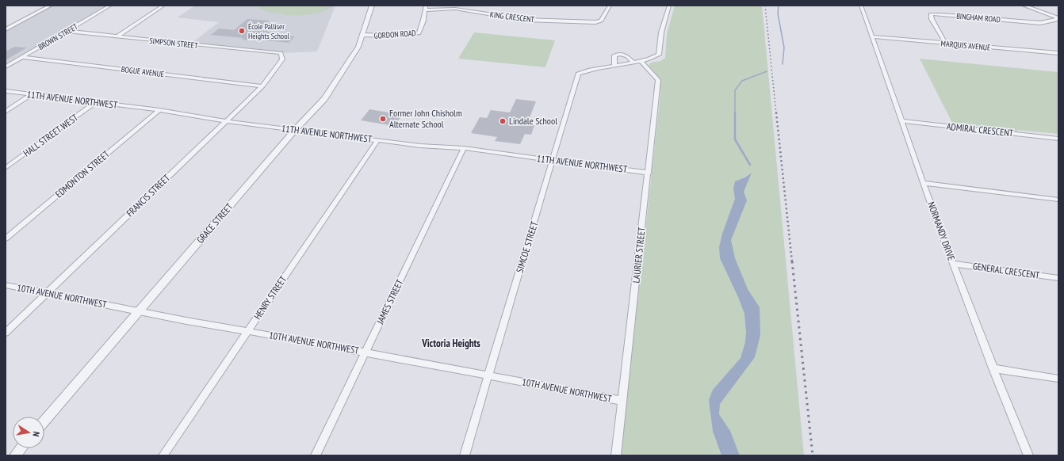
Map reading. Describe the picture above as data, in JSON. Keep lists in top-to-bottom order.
{
  "streets": {
    "street": [
      "KING CRESCENT",
      "BINGHAM ROAD",
      "GORDON ROAD",
      "BROWN STREET",
      "SIMPSON STREET",
      "MARQUIS AVENUE",
      "BOGUE AVENUE",
      "11TH AVENUE NORTHWEST",
      "ADMIRAL CRESCENT",
      "HALL STREET WEST",
      "EDMONTON STREET",
      "FRANCIS STREET",
      "GRACE STREET",
      "NORMANDY DRIVE",
      "SIMCOE STREET",
      "LAURIER STREET",
      "GENERAL CRESCENT",
      "10TH AVENUE NORTHWEST",
      "HENRY STREET",
      "JAMES STREET"
    ]
  },
  "crossings": [
    ["KING CRESCENT", "GORDON ROAD"],
    ["BINGHAM ROAD", "MARQUIS AVENUE"],
    ["GORDON ROAD", "GRACE STREET"],
    ["BROWN STREET", "SIMPSON STREET"],
    ["BROWN STREET", "BOGUE AVENUE"],
    ["SIMPSON STREET", "FRANCIS STREET"],
    ["MARQUIS AVENUE", "NORMANDY DRIVE"],
    ["BOGUE AVENUE", "FRANCIS STREET"],
    ["11TH AVENUE NORTHWEST", "HALL STREET WEST"],
    ["11TH AVENUE NORTHWEST", "EDMONTON STREET"],
    ["11TH AVENUE NORTHWEST", "FRANCIS STREET"],
    ["11TH AVENUE NORTHWEST", "GRACE STREET"],
    ["11TH AVENUE NORTHWEST", "SIMCOE STREET"],
    ["11TH AVENUE NORTHWEST", "LAURIER STREET"],
    ["11TH AVENUE NORTHWEST", "HENRY STREET"],
    ["11TH AVENUE NORTHWEST", "JAMES STREET"],
    ["ADMIRAL CRESCENT", "NORMANDY DRIVE"],
    ["FRANCIS STREET", "10TH AVENUE NORTHWEST"],
    ["GRACE STREET", "10TH AVENUE NORTHWEST"],
    ["NORMANDY DRIVE", "GENERAL CRESCENT"],
    ["SIMCOE STREET", "LAURIER STREET"],
    ["SIMCOE STREET", "10TH AVENUE NORTHWEST"],
    ["LAURIER STREET", "10TH AVENUE NORTHWEST"],
    ["10TH AVENUE NORTHWEST", "HENRY STREET"],
    ["10TH AVENUE NORTHWEST", "JAMES STREET"]
  ],
  "districts": ["Victoria Heights"],
  "places": ["École Palliser Heights School", "Former John Chisholm Alternate School", "Lindale School"],
  "north": "right"
}
